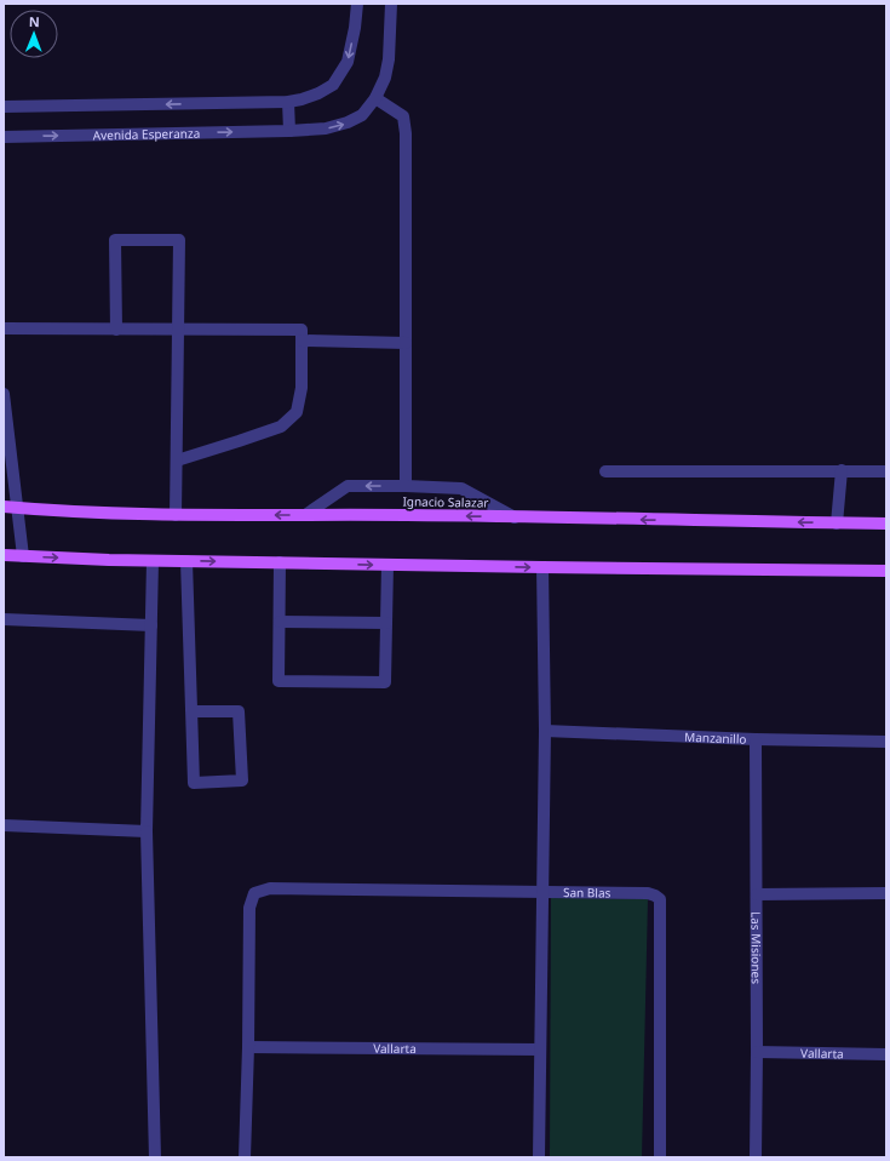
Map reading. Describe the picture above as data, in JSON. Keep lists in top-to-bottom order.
{
  "streets": {
    "main road": ["Ignacio Salazar"],
    "street": [
      "Avenida Esperanza",
      "Manzanillo",
      "San Blas",
      "Las Misiones",
      "Vallarta"
    ]
  },
  "crossings": [
    ["Manzanillo", "Las Misiones"],
    ["San Blas", "Vallarta"],
    ["Las Misiones", "Vallarta"]
  ],
  "north": "top"
}
